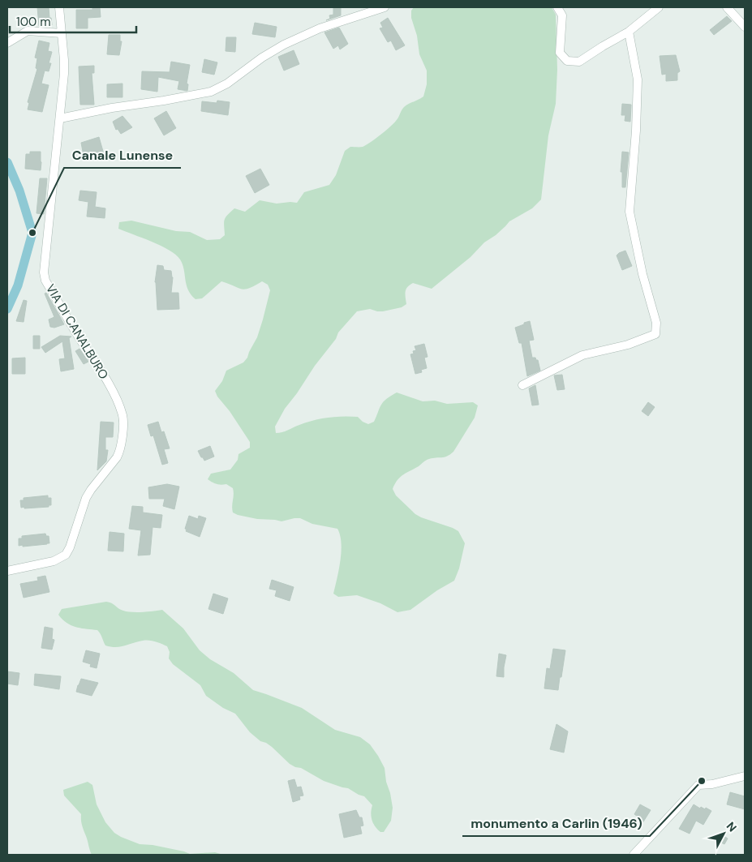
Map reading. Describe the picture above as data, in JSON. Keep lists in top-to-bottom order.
{
  "streets": {
    "street": ["VIA DI CANALBURO"]
  },
  "places": ["Canale Lunense", "monumento a Carlin (1946)"],
  "scale_bar": "100 m",
  "north": "top right"
}
